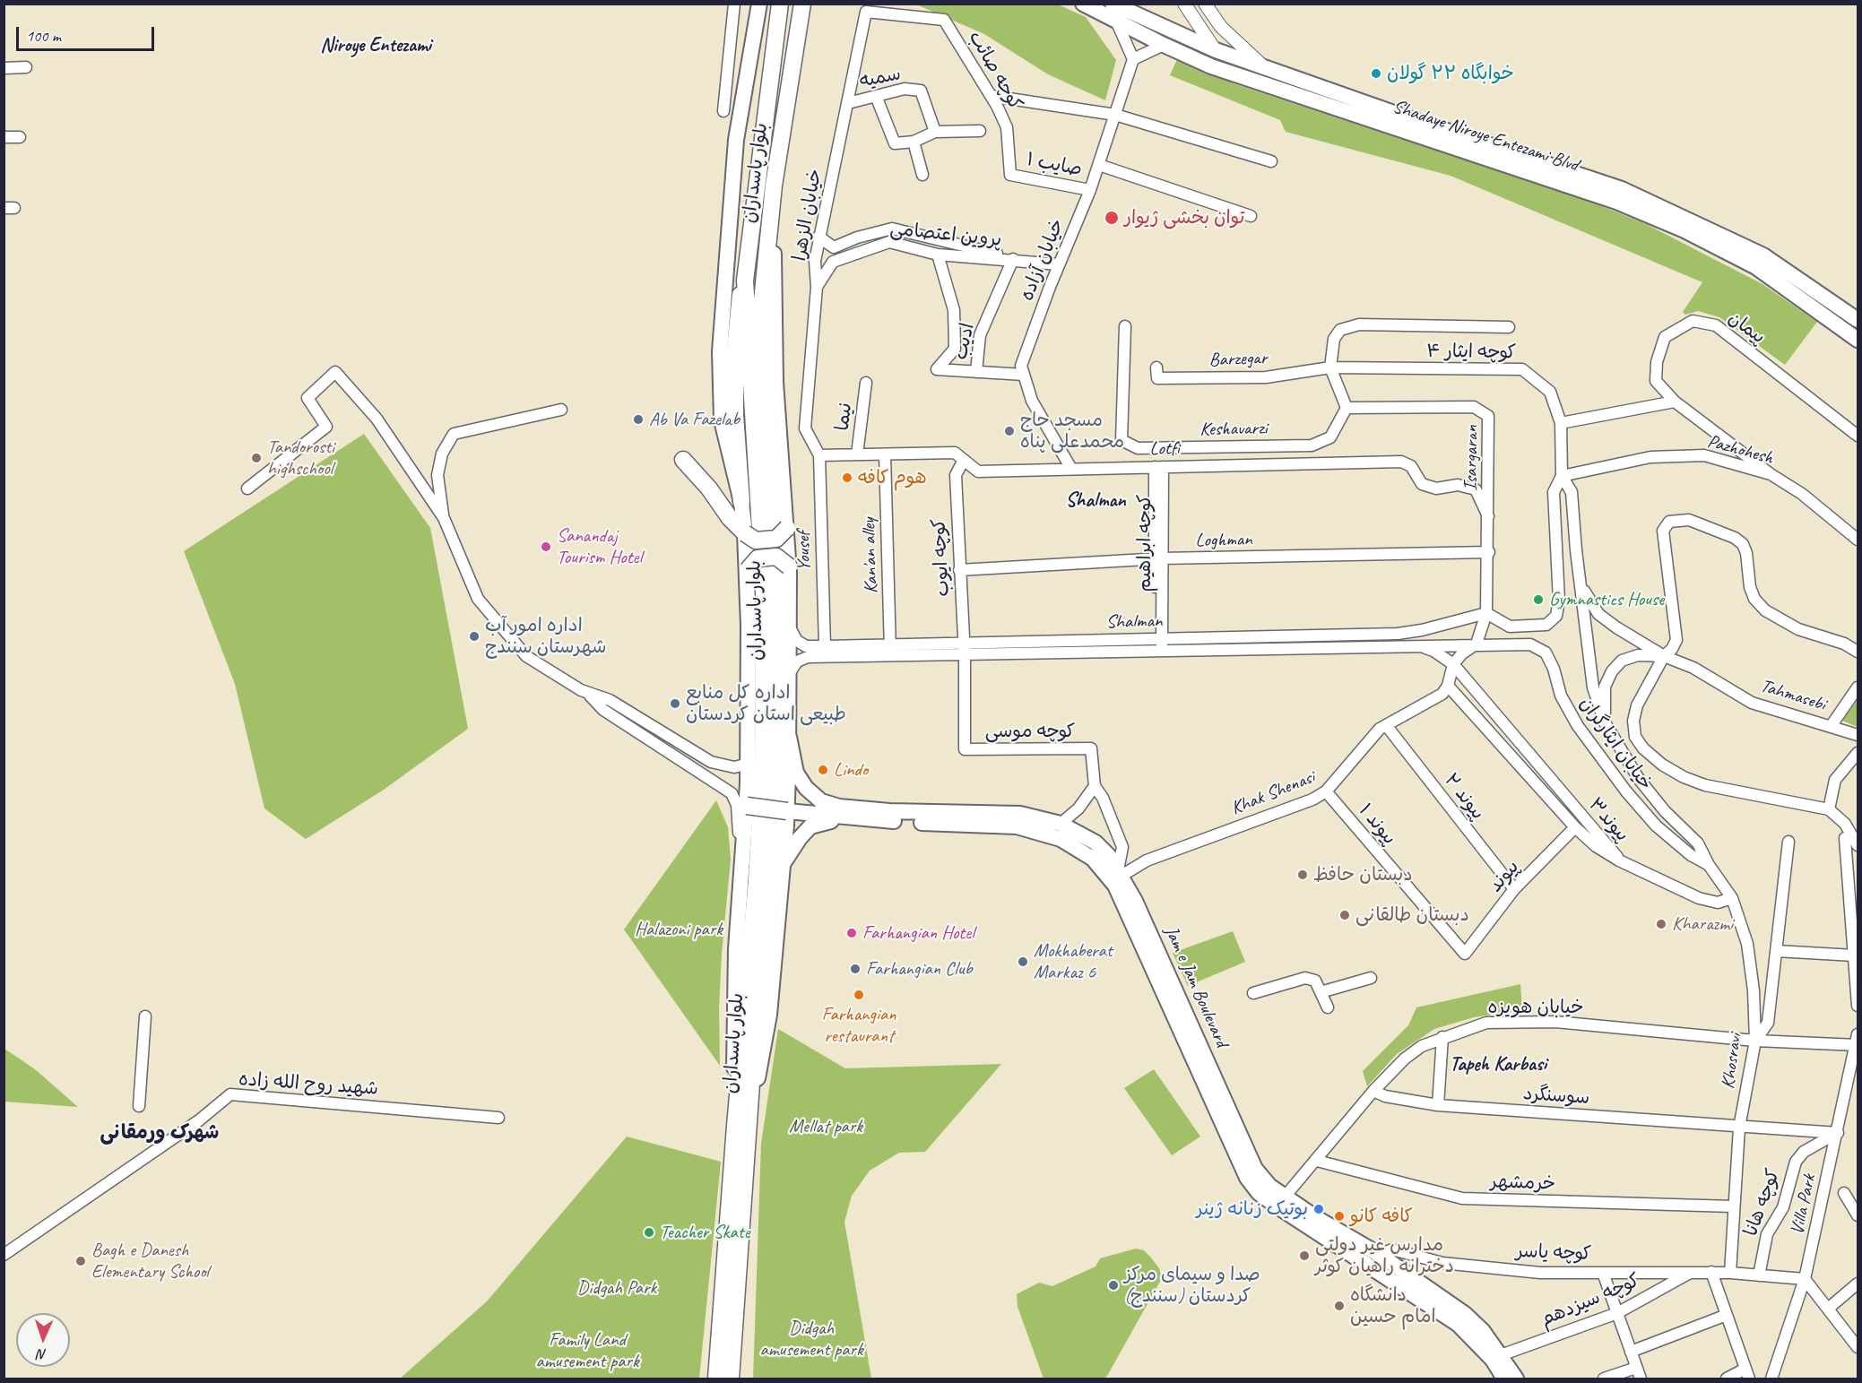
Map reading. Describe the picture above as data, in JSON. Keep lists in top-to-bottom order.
{
  "streets": {
    "main road": ["Shadaye Niroye Entezami Blvd", "بلوار پاسداران", "Jam e Jam Boulevard"],
    "street": [
      "کوچه صائب",
      "سمیه",
      "صایب ۱",
      "خیابان الزهرا",
      "پروین اعتصامی",
      "خیابان آزاده",
      "پیمان",
      "ادیب",
      "کوچه ایثار ۴",
      "Barzegar",
      "نیما",
      "Keshavarzi",
      "Lotfi",
      "Pazhohesh",
      "Isargaran",
      "Loghman",
      "کوچه ابراهیم",
      "Yousef",
      "Kan'an alley",
      "کوچه ایوب",
      "Shalman",
      "Tahmasebi",
      "کوچه موسی",
      "خیابان ایثارگران",
      "Khak Shenasi",
      "پیوند ۲",
      "پیوند۳",
      "پیوند ۱",
      "پیوند",
      "خیابان هویزه",
      "Khosravi",
      "شهید روح الله زاده",
      "سوسنگرد",
      "خرمشهر",
      "کوچه هانا",
      "Villa Park",
      "کوچه یاسر",
      "کوچه سیزدهم"
    ]
  },
  "crossings": [
    ["کوچه صائب", "صایب ۱"],
    ["کوچه صائب", "خیابان الزهرا"],
    ["سمیه", "خیابان الزهرا"],
    ["صایب ۱", "خیابان آزاده"],
    ["خیابان الزهرا", "پروین اعتصامی"],
    ["خیابان الزهرا", "Lotfi"],
    ["خیابان الزهرا", "Yousef"],
    ["پروین اعتصامی", "ادیب"],
    ["خیابان آزاده", "Lotfi"],
    ["پیمان", "Pazhohesh"],
    ["کوچه ایثار ۴", "Barzegar"],
    ["کوچه ایثار ۴", "Pazhohesh"],
    ["کوچه ایثار ۴", "Khosravi"],
    ["نیما", "Lotfi"],
    ["Keshavarzi", "Isargaran"],
    ["Lotfi", "Isargaran"],
    ["Lotfi", "کوچه ابراهیم"],
    ["Lotfi", "Yousef"],
    ["Lotfi", "Kan'an alley"],
    ["Lotfi", "کوچه ایوب"],
    ["Pazhohesh", "Khosravi"],
    ["Isargaran", "Loghman"],
    ["Isargaran", "Shalman"],
    ["Isargaran", "خیابان ایثارگران"],
    ["Loghman", "کوچه ابراهیم"],
    ["Loghman", "کوچه ایوب"],
    ["کوچه ابراهیم", "Shalman"],
    ["Yousef", "Shalman"],
    ["Kan'an alley", "Shalman"],
    ["کوچه ایوب", "Shalman"],
    ["کوچه ایوب", "کوچه موسی"],
    ["Shalman", "خیابان ایثارگران"],
    ["Shalman", "پیوند۳"],
    ["خیابان ایثارگران", "Khosravi"],
    ["Khak Shenasi", "پیوند ۲"],
    ["Khak Shenasi", "پیوند۳"],
    ["Khak Shenasi", "پیوند ۱"],
    ["Khak Shenasi", "Jam e Jam Boulevard"],
    ["پیوند ۲", "پیوند"],
    ["پیوند۳", "پیوند"],
    ["پیوند ۱", "پیوند"],
    ["Jam e Jam Boulevard", "خیابان هویزه"],
    ["Jam e Jam Boulevard", "کوچه یاسر"],
    ["Jam e Jam Boulevard", "کوچه سیزدهم"],
    ["خیابان هویزه", "Khosravi"],
    ["خیابان هویزه", "سوسنگرد"],
    ["خیابان هویزه", "خرمشهر"],
    ["خیابان هویزه", "Villa Park"],
    ["Khosravi", "سوسنگرد"],
    ["Khosravi", "خرمشهر"],
    ["Khosravi", "کوچه یاسر"],
    ["سوسنگرد", "کوچه هانا"],
    ["سوسنگرد", "Villa Park"],
    ["کوچه هانا", "Villa Park"],
    ["کوچه هانا", "کوچه یاسر"],
    ["Villa Park", "کوچه یاسر"],
    ["کوچه یاسر", "کوچه سیزدهم"]
  ],
  "districts": [
    "Niroye Entezami",
    "Shalman",
    "Tapeh Karbasi",
    "شهرک ورمقانی"
  ],
  "parks": [
    "Halazoni park",
    "Mellat park",
    "Didgah Park",
    "Didgah amusement park",
    "Family Land amusement park"
  ],
  "places": [
    "خوابگاه ۲۲ گولان",
    "توان بخشی ژیوار",
    "Ab Va Fazelab",
    "مسجد حاج محمدعلی پناه",
    "Tandorosti highschool",
    "هوم کافه",
    "Sanandaj Tourism Hotel",
    "Gymnastics House",
    "اداره امور آب شهرستان سنندج",
    "اداره کل منابع طبیعی استان کردستان",
    "Lindo",
    "دبستان حافظ",
    "دبستان طالقانی",
    "Kharazmi",
    "Farhangian Hotel",
    "Mokhaberat Markaz 6",
    "Farhangian Club",
    "Farhangian restaurant",
    "بوتیک زنانه ژینر",
    "کافه کانو",
    "Teacher Skate",
    "مدارس غیر دولتی دخترانه راهیان کوثر",
    "Bagh e Danesh Elementary School",
    "صدا و سیمای مرکز کردستان (سنندج)",
    "دانشگاه امام حسین"
  ],
  "scale_bar": "100 m",
  "north": "bottom"
}
